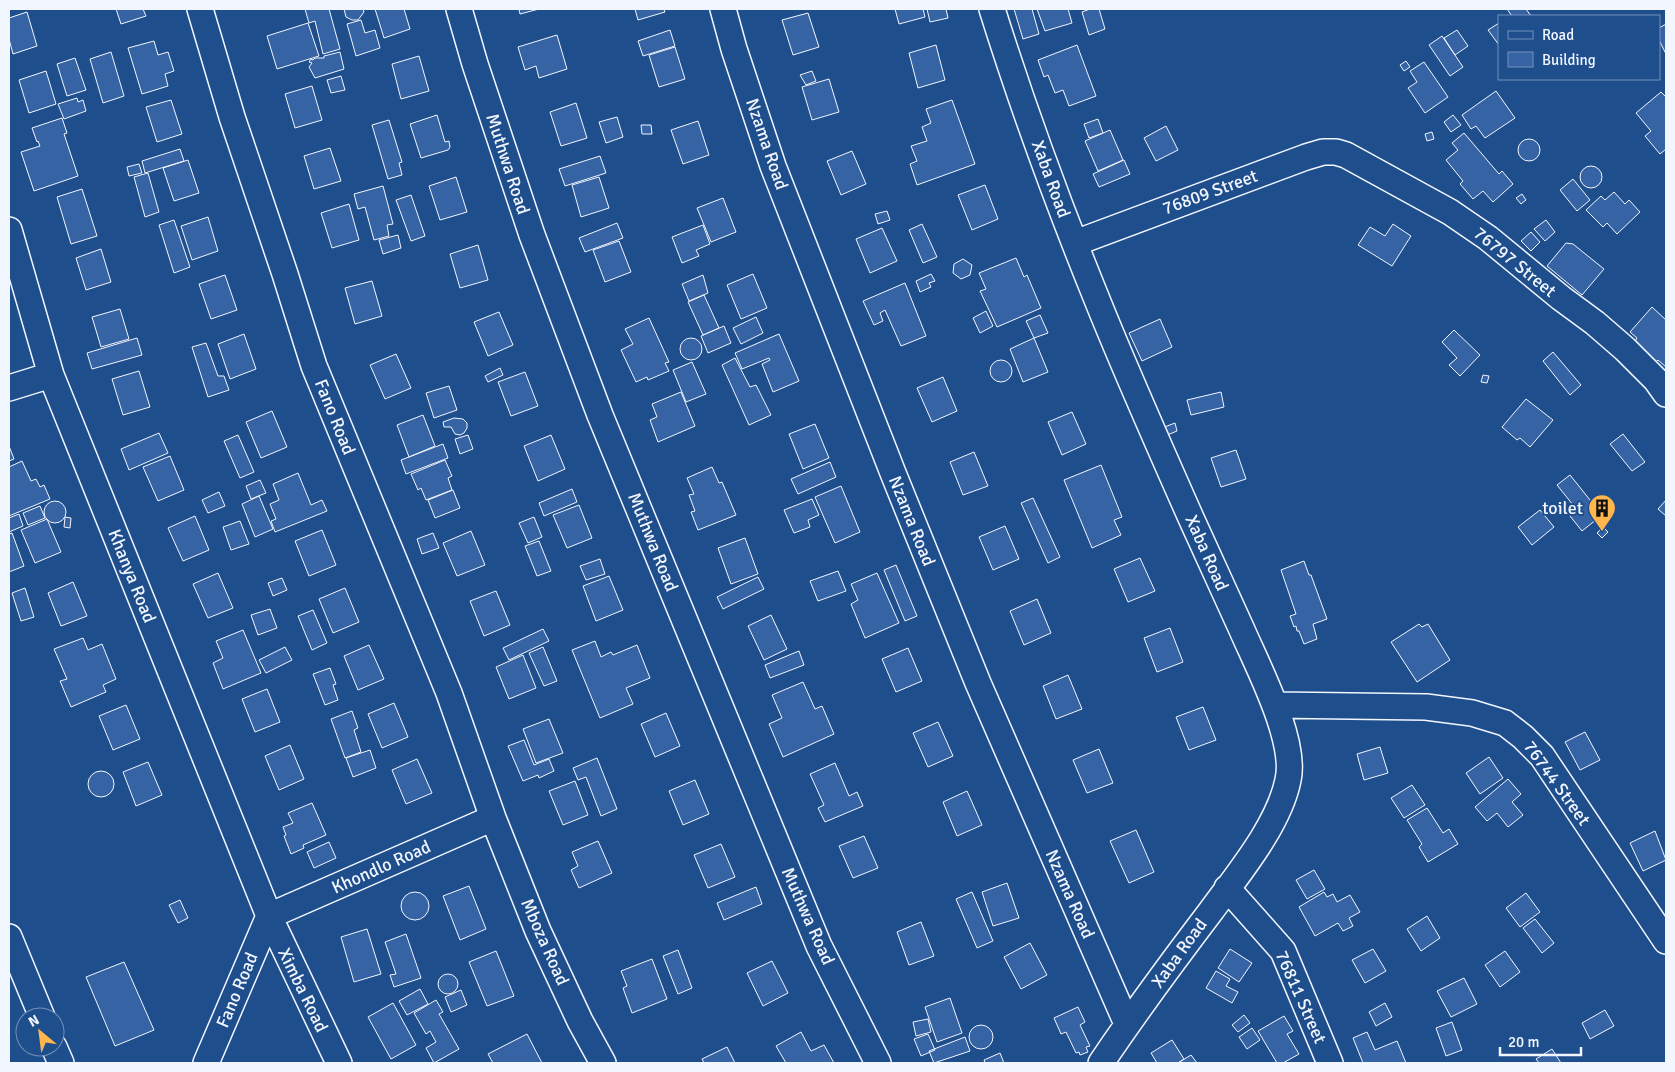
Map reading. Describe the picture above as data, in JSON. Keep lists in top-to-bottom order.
{
  "streets": {
    "street": [
      "Nzama Road",
      "Muthwa Road",
      "Xaba Road",
      "76809 Street",
      "76797 Street",
      "Fano Road",
      "Khanya Road",
      "76744 Street",
      "Khondlo Road",
      "Mboza Road",
      "Ximba Road",
      "76811 Street"
    ]
  },
  "crossings": [
    ["Nzama Road", "Xaba Road"],
    ["Xaba Road", "76809 Street"],
    ["Xaba Road", "76744 Street"],
    ["Xaba Road", "76811 Street"],
    ["76809 Street", "76797 Street"],
    ["Fano Road", "Khanya Road"],
    ["Fano Road", "Khondlo Road"],
    ["Fano Road", "Mboza Road"],
    ["Fano Road", "Ximba Road"],
    ["Khanya Road", "Khondlo Road"],
    ["Khanya Road", "Ximba Road"],
    ["Khondlo Road", "Mboza Road"],
    ["Khondlo Road", "Ximba Road"]
  ],
  "places": {
    "building": ["toilet"]
  },
  "legend": ["Road", "Building"],
  "scale_bar": "20 m",
  "north": "top left"
}
